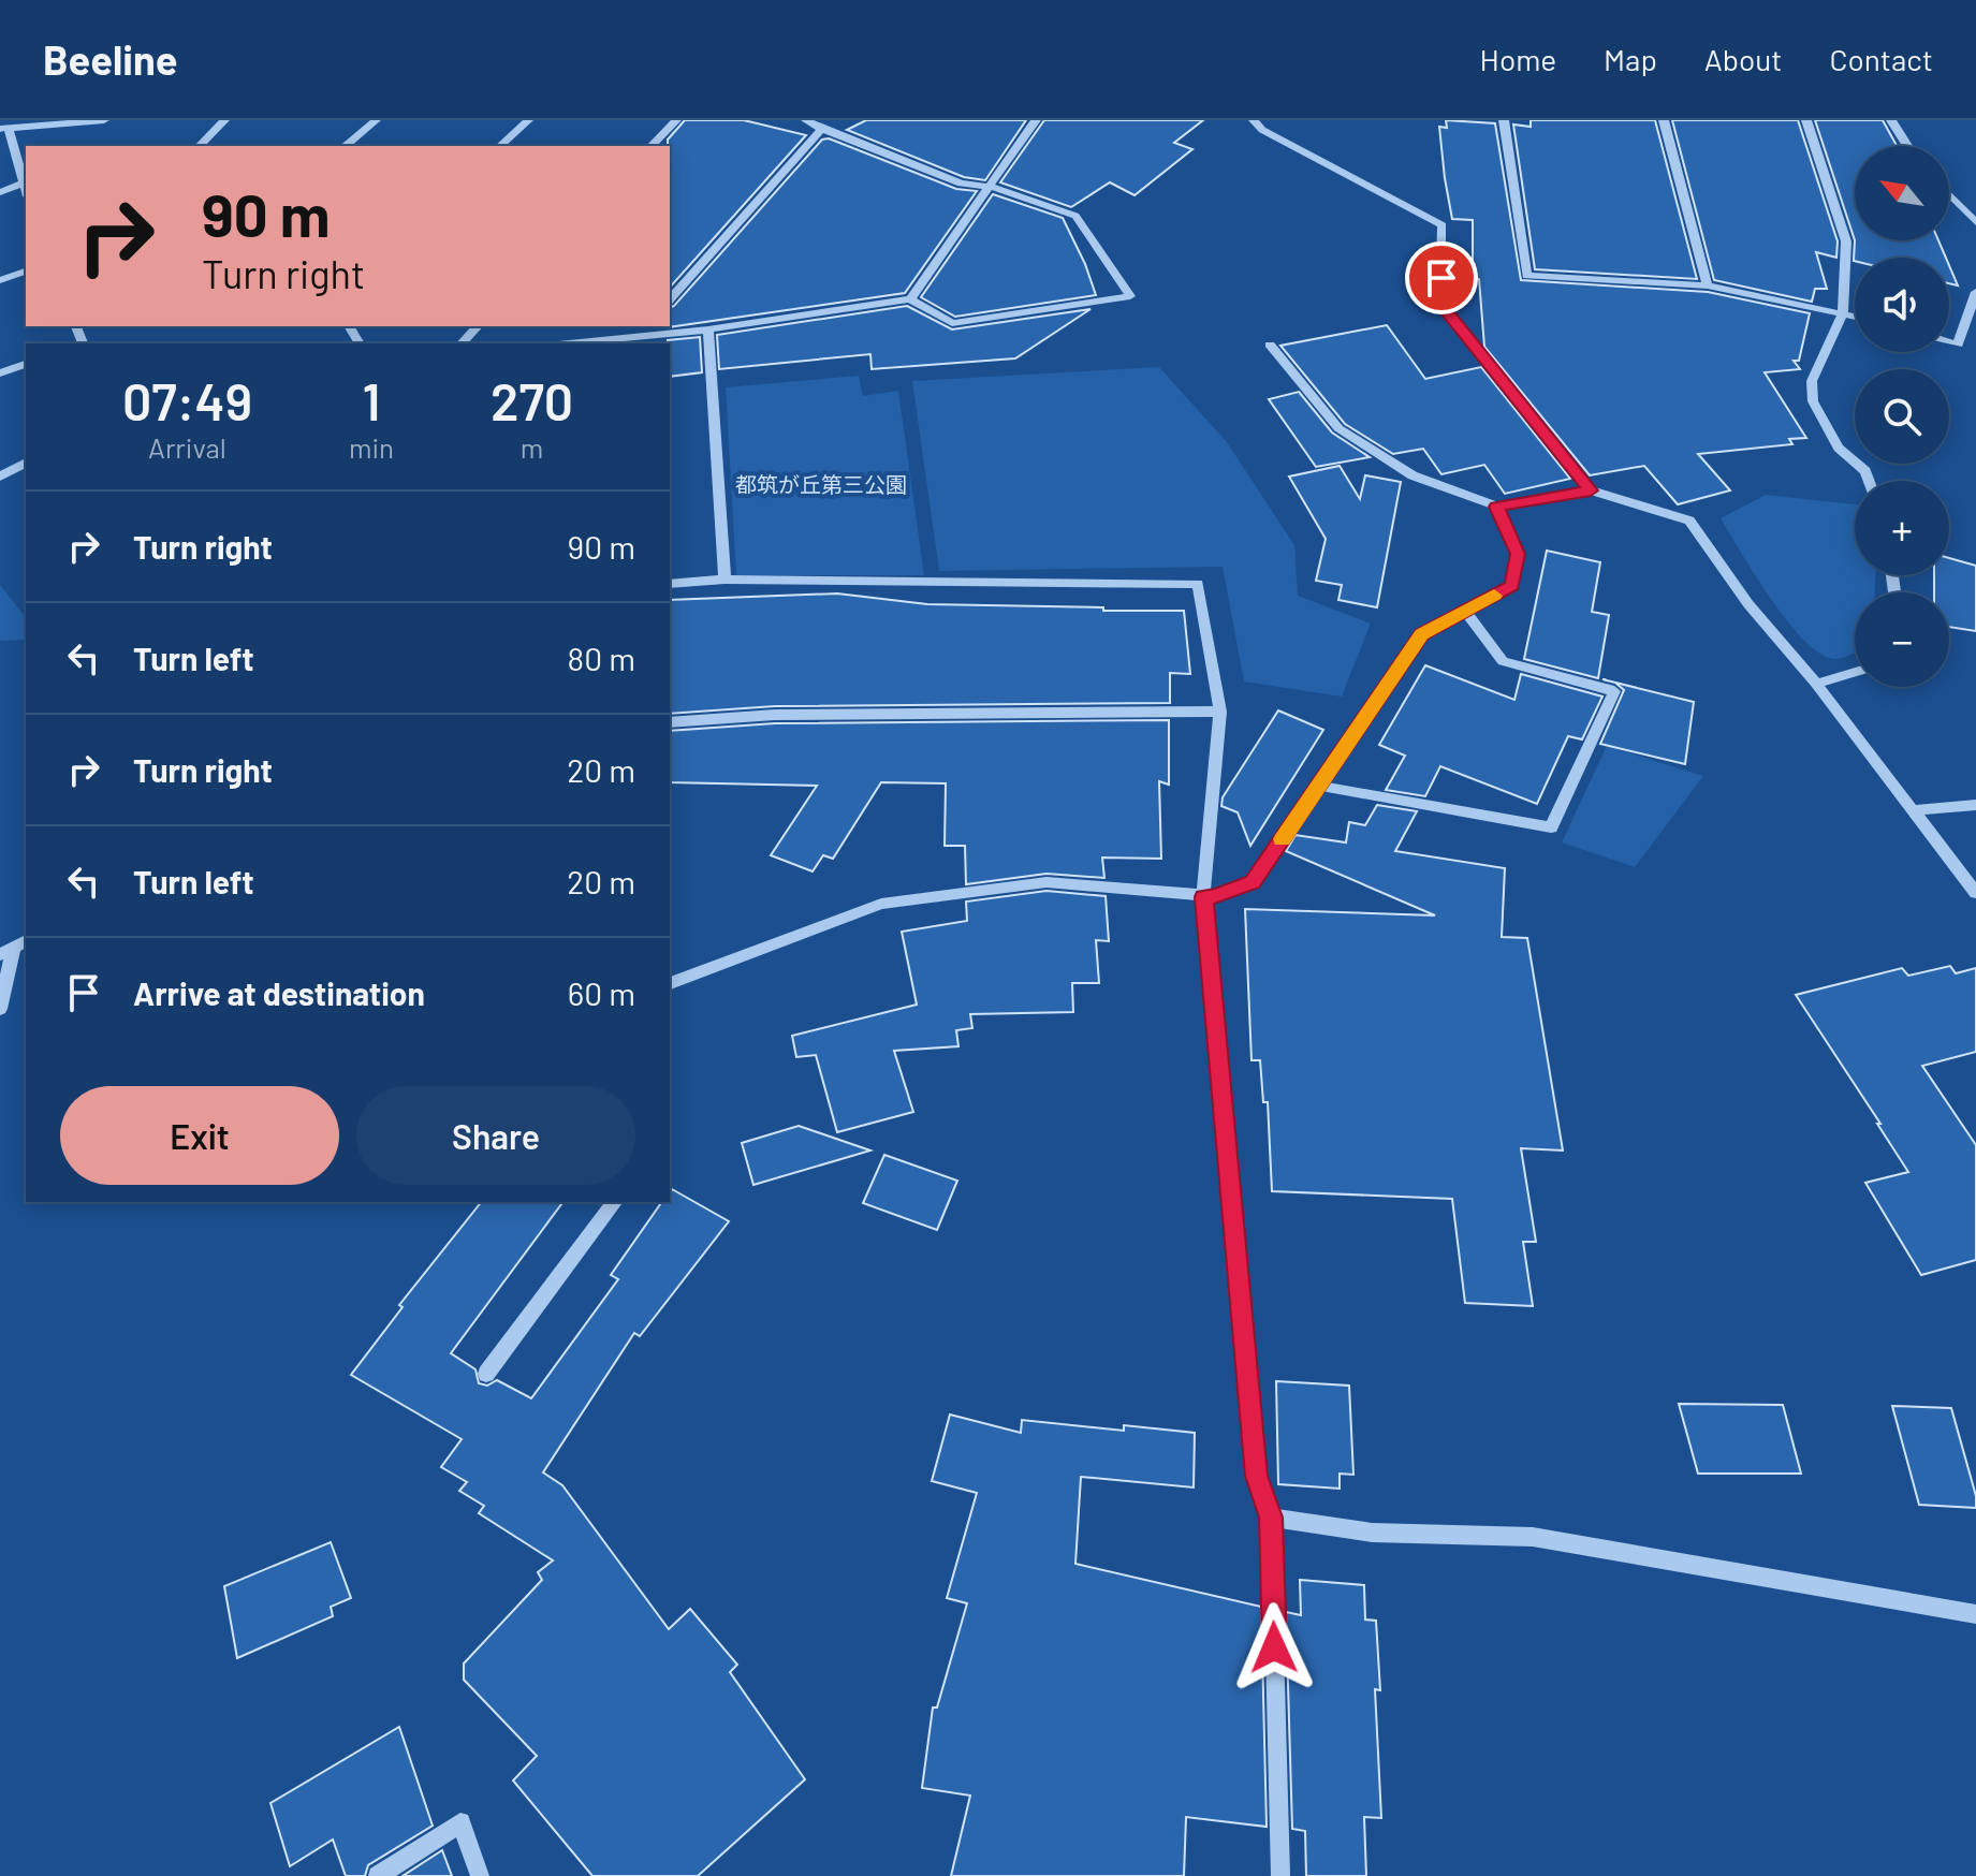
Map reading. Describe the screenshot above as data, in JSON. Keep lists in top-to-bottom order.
{
  "parks": ["都筑が丘第三公園"],
  "north": "top left",
  "page": {
    "header": "Beeline",
    "nav": [
      "Home",
      "Map",
      "About",
      "Contact"
    ],
    "map_buttons": ["+", "−"],
    "turn": ["90 m", "Turn right"],
    "eta": [
      "07:49",
      "Arrival",
      "1",
      "min",
      "270",
      "m"
    ],
    "list": [
      {
        "name": "Turn right",
        "value": "90 m"
      },
      {
        "name": "Turn left",
        "value": "80 m"
      },
      {
        "name": "Turn right",
        "value": "20 m"
      },
      {
        "name": "Turn left",
        "value": "20 m"
      },
      {
        "name": "Arrive at destination",
        "value": "60 m"
      }
    ],
    "buttons": ["Exit", "Share"]
  }
}
